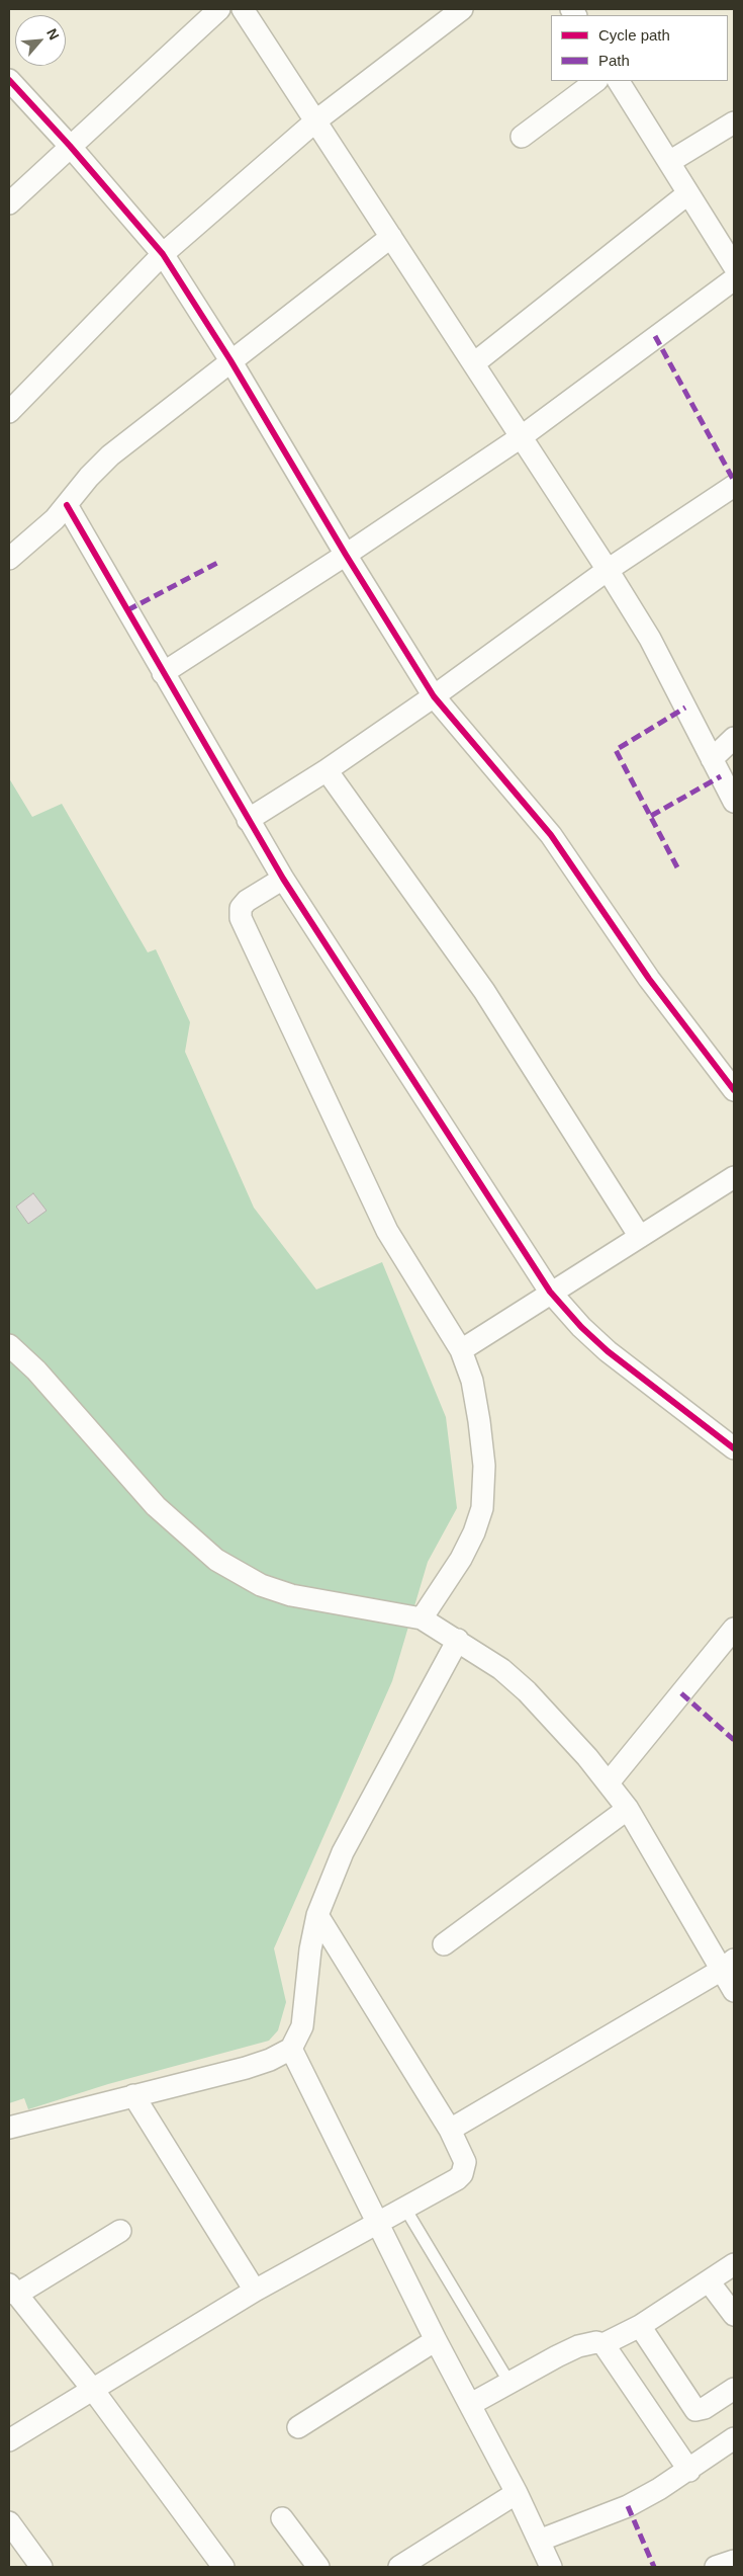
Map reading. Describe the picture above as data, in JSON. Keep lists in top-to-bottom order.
{
  "legend": ["Cycle path", "Path"],
  "north": "top right"
}
